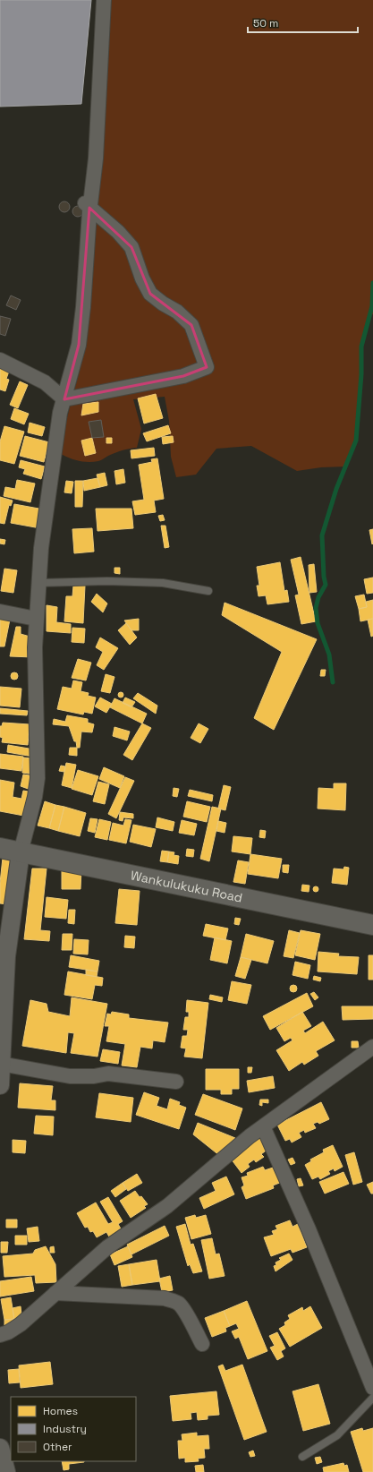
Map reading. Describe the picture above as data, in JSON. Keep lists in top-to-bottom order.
{
  "streets": {
    "main road": ["Wankulukuku Road"]
  },
  "legend": ["Homes", "Industry", "Other"],
  "scale_bar": "50 m"
}
